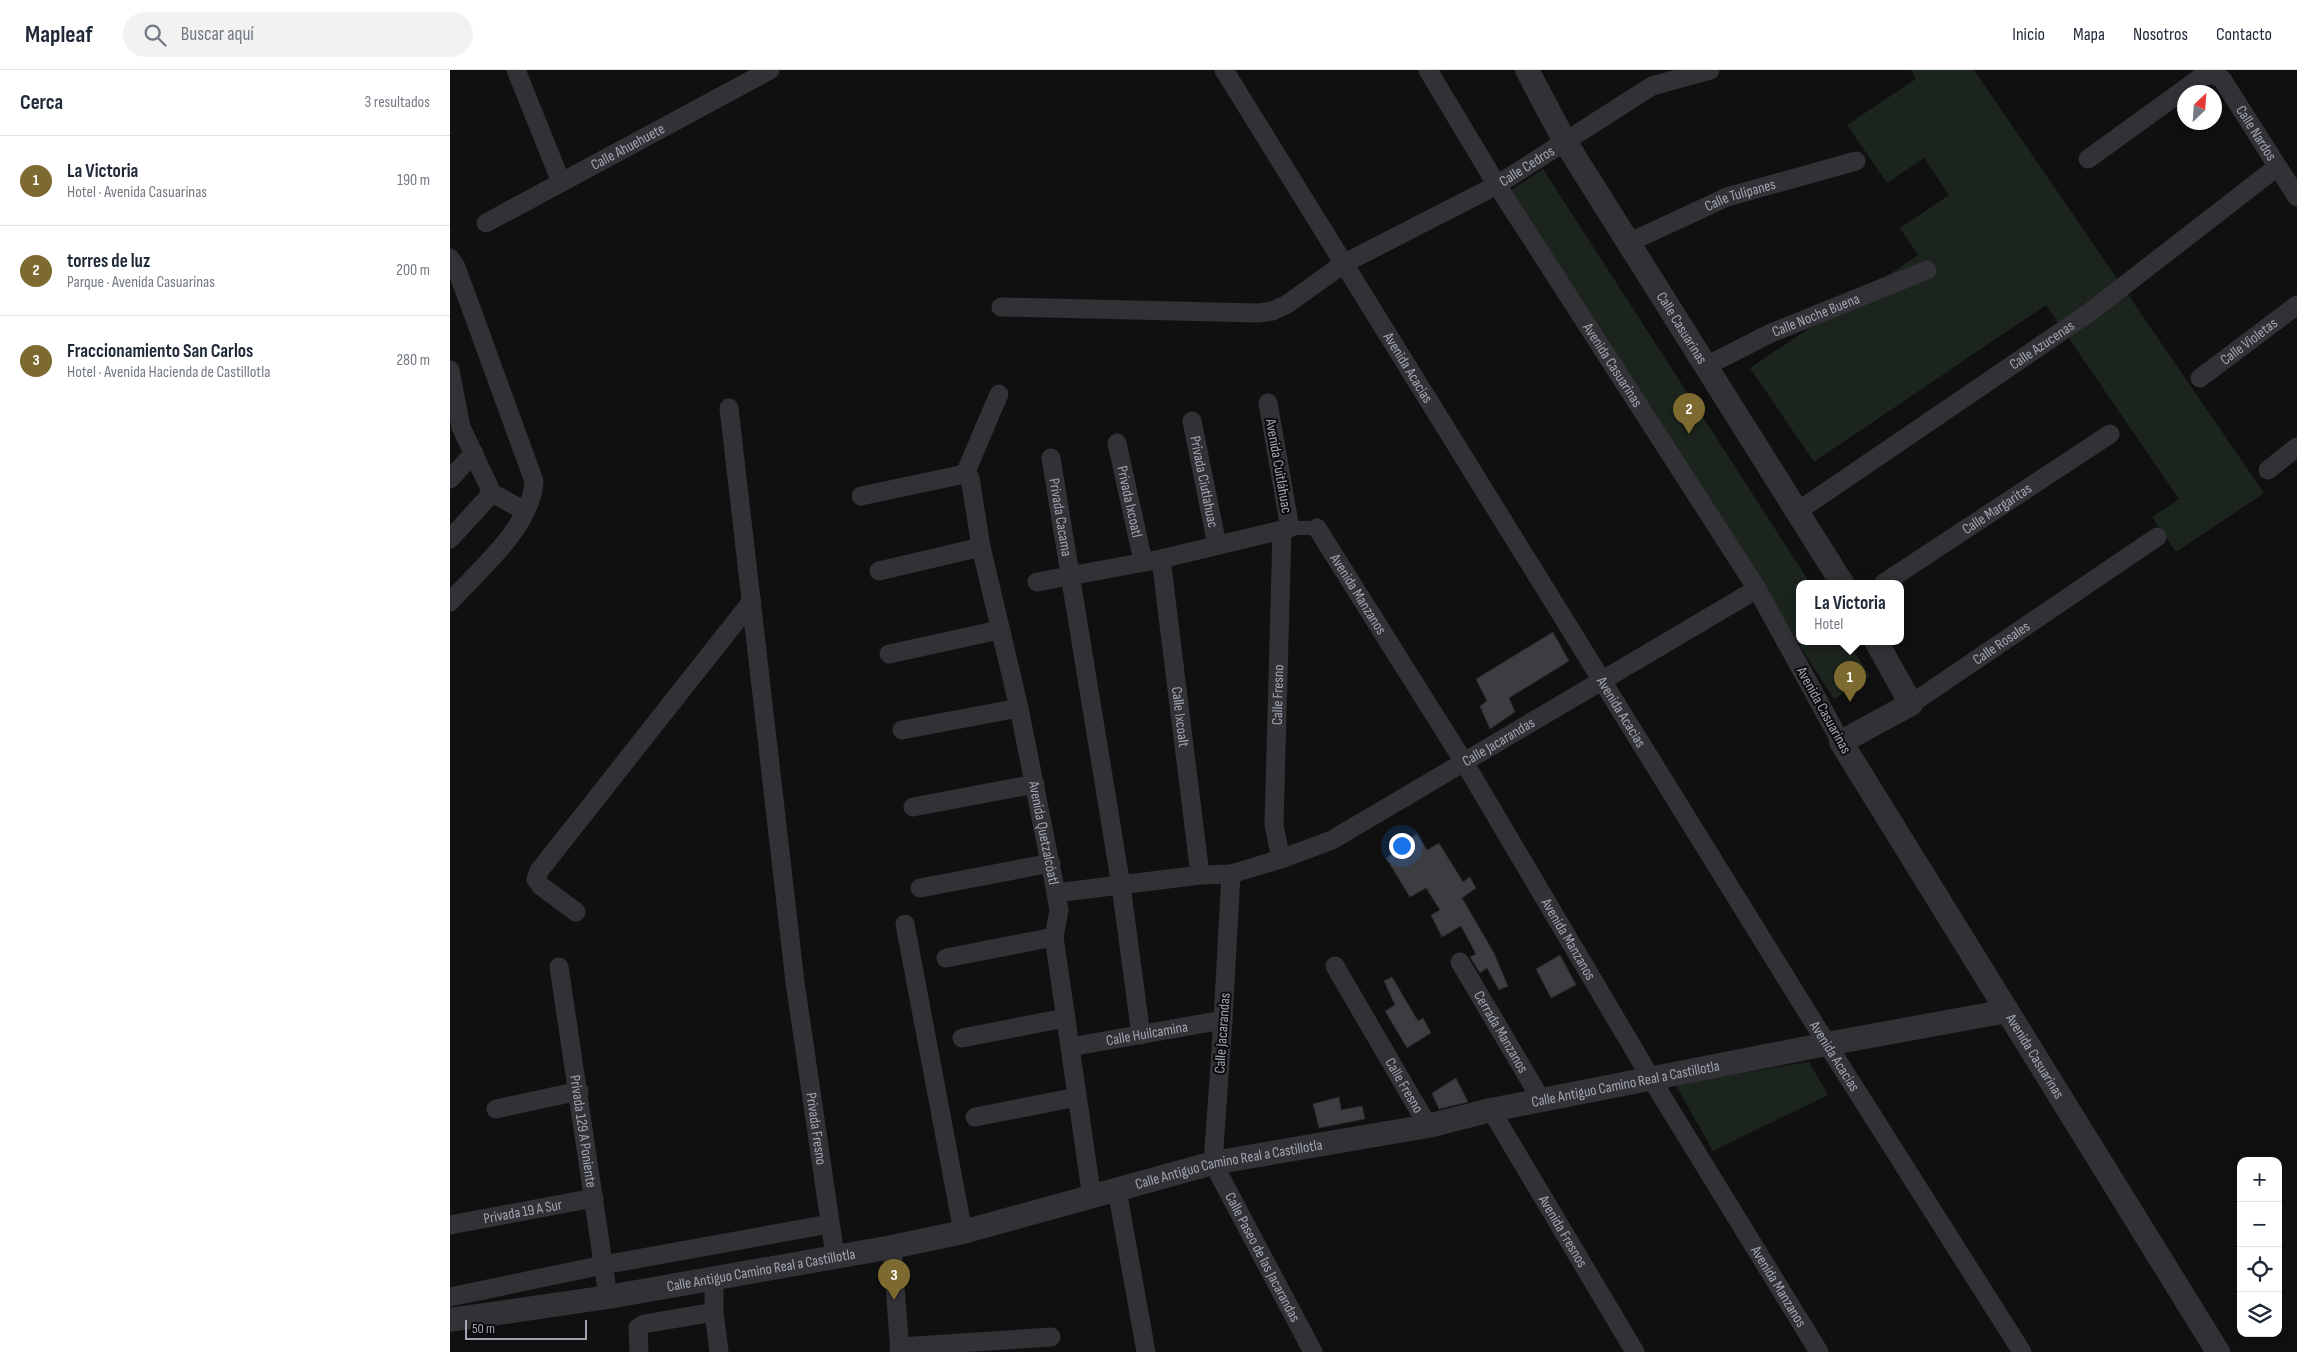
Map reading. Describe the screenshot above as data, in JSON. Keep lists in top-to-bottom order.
{
  "streets": {
    "street": [
      "Calle Nardos",
      "Calle Ahuehuete",
      "Calle Cedros",
      "Calle Tulipanes",
      "Calle Noche Buena",
      "Calle Casuarinas",
      "Calle Violetas",
      "Calle Azucenas",
      "Avenida Casuarinas",
      "Avenida Acacias",
      "Avenida Cuitláhuac",
      "Privada Ciutlahuac",
      "Privada Ixcoatl",
      "Calle Margaritas",
      "Privada Cacama",
      "Avenida Manzanos",
      "Calle Rosales",
      "Calle Fresno",
      "Calle Ixcoalt",
      "Calle Jacarandas",
      "Avenida Quetzalcóatl",
      "Cerrada Manzanos",
      "Calle Huilcamina",
      "Calle Antiguo Camino Real a Castillotla",
      "Privada Fresno",
      "Privada 129 A Poniente",
      "Privada 19 A Sur",
      "Avenida Fresnos",
      "Calle Paseo de las Jacarandas"
    ]
  },
  "crossings": [
    ["Calle Nardos", "Calle Azucenas"],
    ["Calle Cedros", "Calle Casuarinas"],
    ["Calle Cedros", "Avenida Casuarinas"],
    ["Calle Cedros", "Avenida Acacias"],
    ["Calle Tulipanes", "Calle Casuarinas"],
    ["Calle Noche Buena", "Calle Casuarinas"],
    ["Calle Casuarinas", "Calle Azucenas"],
    ["Avenida Casuarinas", "Calle Rosales"],
    ["Avenida Casuarinas", "Calle Jacarandas"],
    ["Avenida Casuarinas", "Calle Antiguo Camino Real a Castillotla"],
    ["Avenida Acacias", "Calle Jacarandas"],
    ["Avenida Acacias", "Calle Antiguo Camino Real a Castillotla"],
    ["Avenida Cuitláhuac", "Calle Fresno"],
    ["Privada Ixcoatl", "Calle Ixcoalt"],
    ["Privada Cacama", "Calle Jacarandas"],
    ["Privada Cacama", "Calle Huilcamina"],
    ["Avenida Manzanos", "Calle Jacarandas"],
    ["Avenida Manzanos", "Calle Antiguo Camino Real a Castillotla"],
    ["Calle Fresno", "Calle Jacarandas"],
    ["Calle Fresno", "Calle Antiguo Camino Real a Castillotla"],
    ["Calle Ixcoalt", "Calle Jacarandas"],
    ["Calle Jacarandas", "Avenida Quetzalcóatl"],
    ["Calle Jacarandas", "Calle Huilcamina"],
    ["Calle Jacarandas", "Calle Antiguo Camino Real a Castillotla"],
    ["Calle Jacarandas", "Calle Paseo de las Jacarandas"],
    ["Avenida Quetzalcóatl", "Calle Huilcamina"],
    ["Avenida Quetzalcóatl", "Calle Antiguo Camino Real a Castillotla"],
    ["Cerrada Manzanos", "Calle Antiguo Camino Real a Castillotla"],
    ["Calle Antiguo Camino Real a Castillotla", "Privada Fresno"],
    ["Calle Antiguo Camino Real a Castillotla", "Privada 129 A Poniente"],
    ["Calle Antiguo Camino Real a Castillotla", "Avenida Fresnos"],
    ["Calle Antiguo Camino Real a Castillotla", "Calle Paseo de las Jacarandas"],
    ["Privada 129 A Poniente", "Privada 19 A Sur"]
  ],
  "scale_bar": "50 m",
  "north": "top right",
  "page": {
    "header": "Mapleaf",
    "search": "Buscar aquí",
    "nav": [
      "Inicio",
      "Mapa",
      "Nosotros",
      "Contacto"
    ],
    "heading": ["Cerca", "3 resultados"],
    "list": [
      {
        "mark": "1",
        "name": "La Victoria",
        "note": "Hotel · Avenida Casuarinas",
        "value": "190 m"
      },
      {
        "mark": "2",
        "name": "torres de luz",
        "note": "Parque · Avenida Casuarinas",
        "value": "200 m"
      },
      {
        "mark": "3",
        "name": "Fraccionamiento San Carlos",
        "note": "Hotel · Avenida Hacienda de Castillotla",
        "value": "280 m"
      }
    ],
    "pins": ["2", "1", "3"],
    "popup": ["La Victoria", "Hotel"],
    "map_buttons": ["+", "−"],
    "scale": "50 m"
  }
}
